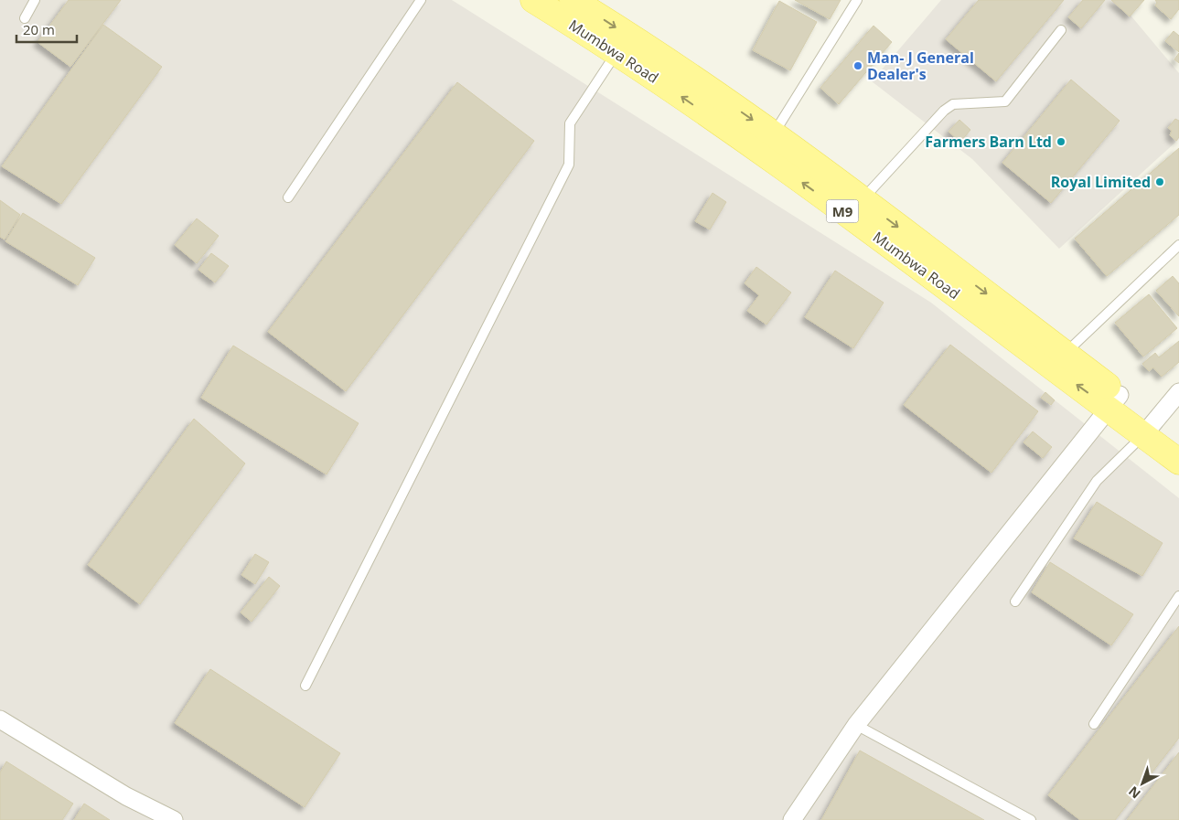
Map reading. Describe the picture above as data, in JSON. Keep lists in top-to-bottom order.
{
  "streets": {
    "main road": ["Mumbwa Road", "M9"]
  },
  "places": ["Man- J General Dealer's", "Farmers Barn Ltd", "Royal Limited"],
  "scale_bar": "20 m",
  "north": "bottom left"
}
